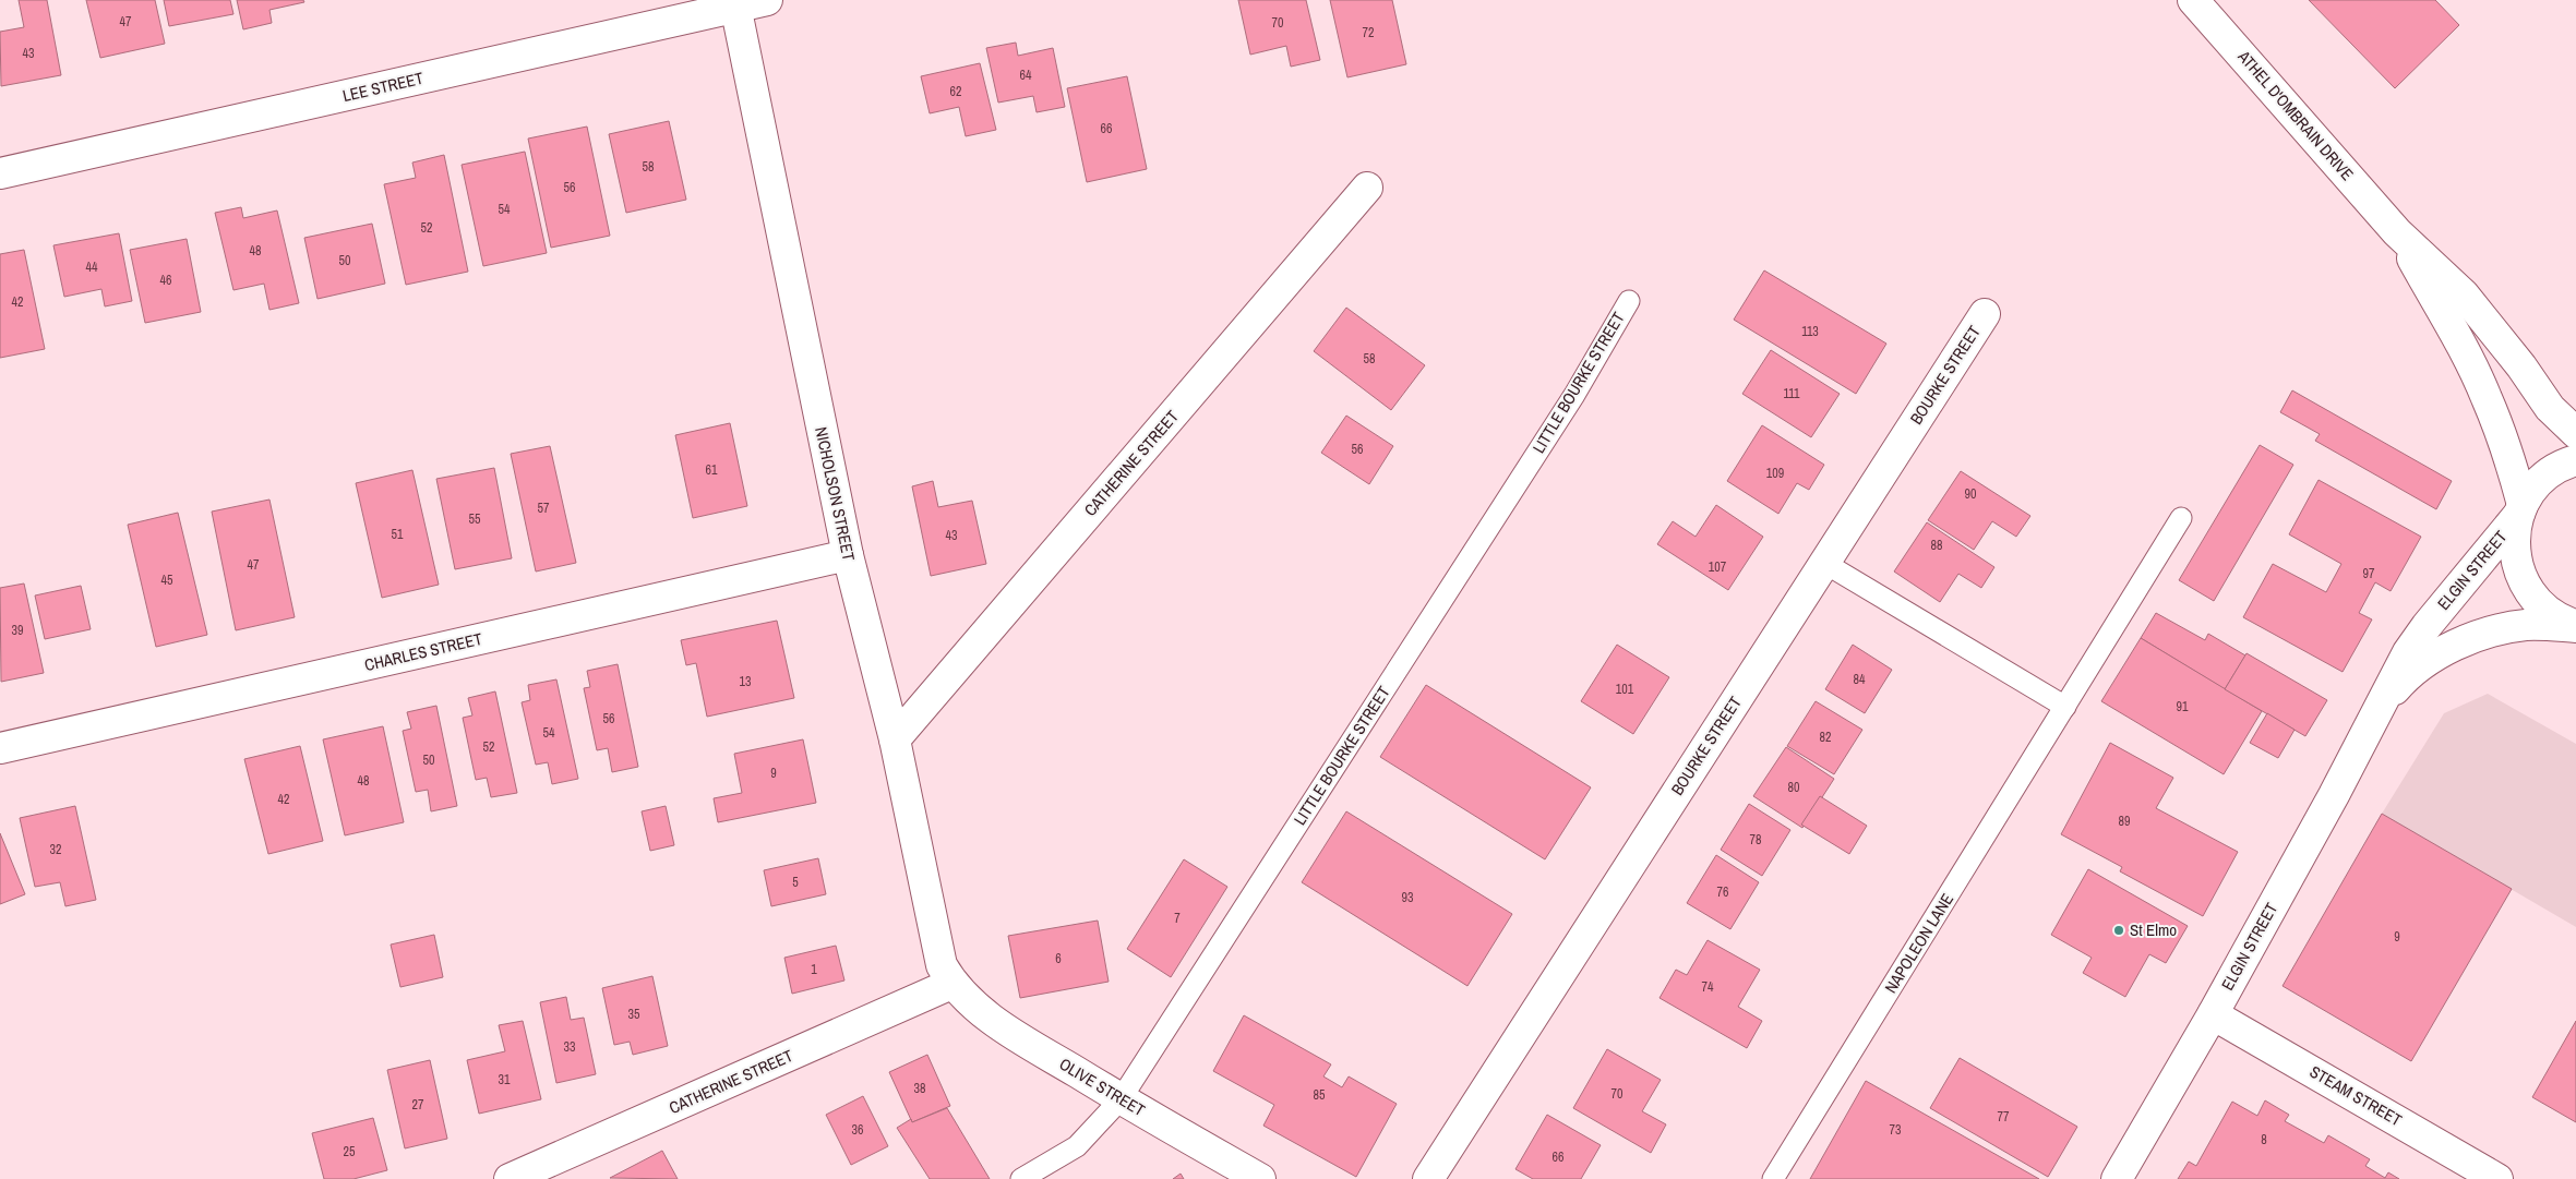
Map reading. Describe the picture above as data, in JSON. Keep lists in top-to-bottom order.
{
  "streets": {
    "street": [
      "LEE STREET",
      "ATHEL D'OMBRAIN DRIVE",
      "BOURKE STREET",
      "CATHERINE STREET",
      "NICHOLSON STREET",
      "ELGIN STREET",
      "CHARLES STREET",
      "OLIVE STREET",
      "STEAM STREET"
    ],
    "lane": ["LITTLE BOURKE STREET", "NAPOLEON LANE"]
  },
  "crossings": [
    ["LEE STREET", "NICHOLSON STREET"],
    ["ATHEL D'OMBRAIN DRIVE", "ELGIN STREET"],
    ["LITTLE BOURKE STREET", "OLIVE STREET"],
    ["CATHERINE STREET", "NICHOLSON STREET"],
    ["CATHERINE STREET", "OLIVE STREET"],
    ["NICHOLSON STREET", "CHARLES STREET"],
    ["NICHOLSON STREET", "OLIVE STREET"],
    ["ELGIN STREET", "STEAM STREET"]
  ],
  "places": ["St Elmo"],
  "house_numbers": [
    "47",
    "70",
    "72",
    "43",
    "64",
    "62",
    "66",
    "58",
    "56",
    "54",
    "52",
    "48",
    "50",
    "44",
    "46",
    "42",
    "113",
    "58",
    "111",
    "56",
    "61",
    "109",
    "90",
    "57",
    "55",
    "51",
    "43",
    "88",
    "47",
    "107",
    "97",
    "45",
    "39",
    "84",
    "13",
    "101",
    "91",
    "56",
    "54",
    "82",
    "52",
    "50",
    "9",
    "48",
    "80",
    "42",
    "89",
    "78",
    "32",
    "5",
    "76",
    "93",
    "7",
    "9",
    "6",
    "1",
    "74",
    "35",
    "33",
    "31",
    "38",
    "70",
    "85",
    "27",
    "77",
    "36",
    "73",
    "8",
    "25",
    "66"
  ]
}
